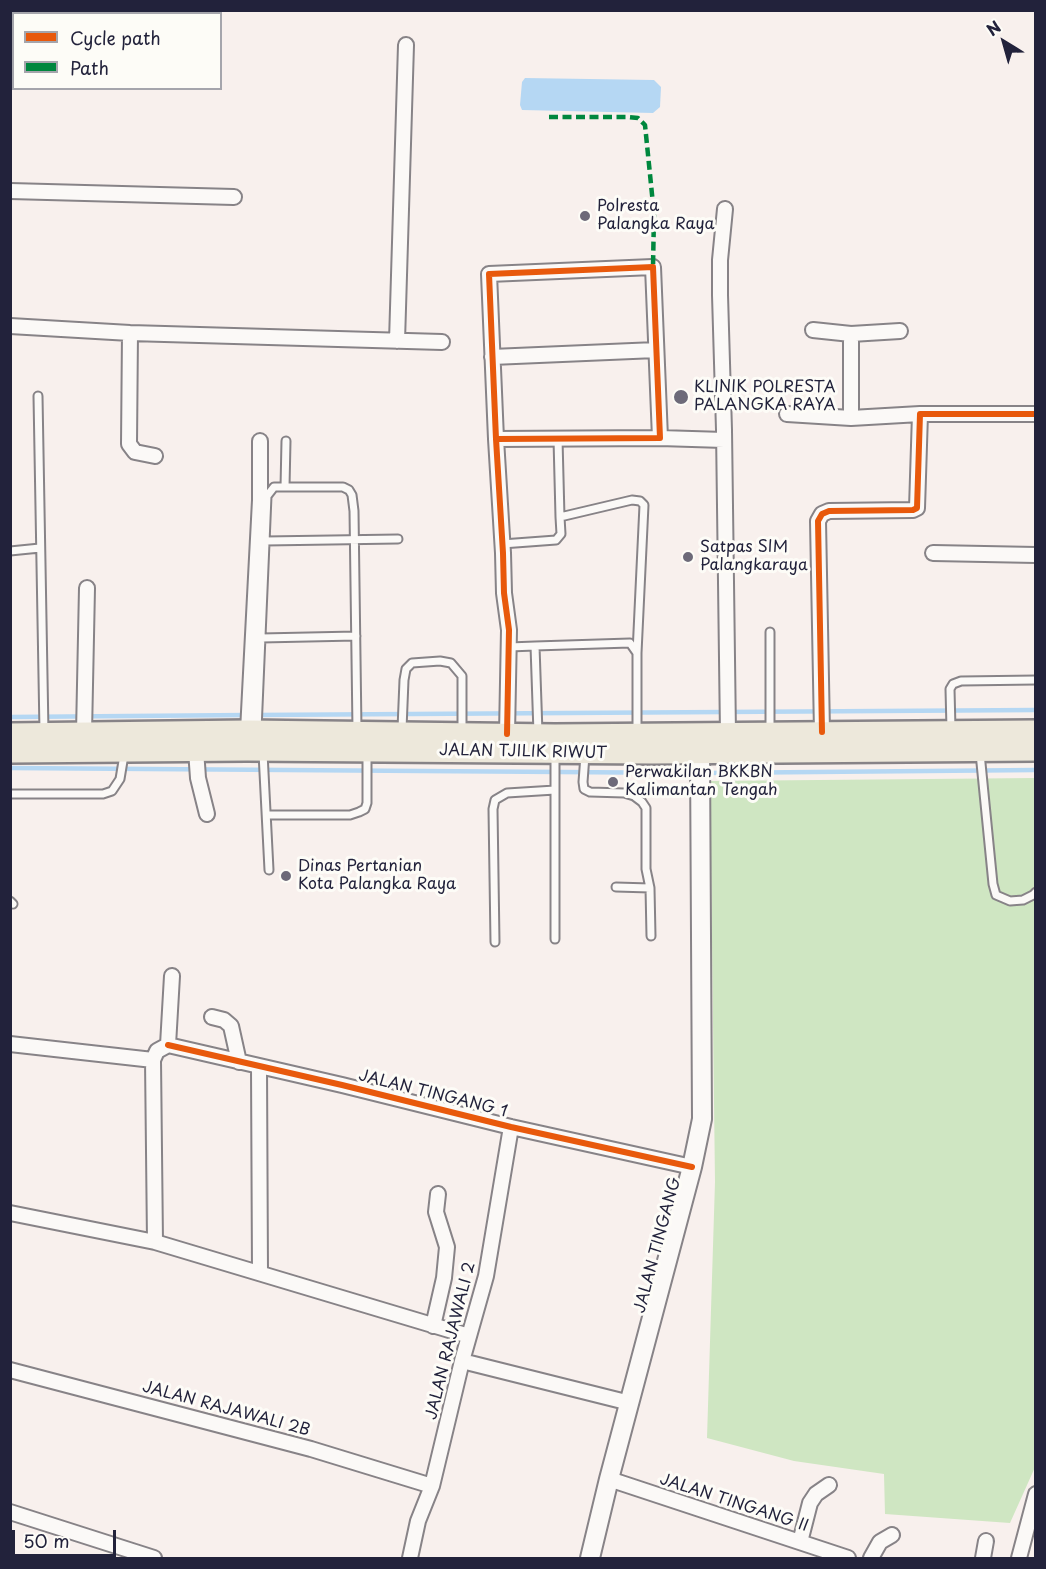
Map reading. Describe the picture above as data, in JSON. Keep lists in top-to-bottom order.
{
  "streets": {
    "highway": ["JALAN TJILIK RIWUT"],
    "main road": ["JALAN TINGANG"],
    "street": [
      "JALAN TINGANG 1",
      "JALAN RAJAWALI 2",
      "JALAN RAJAWALI 2B",
      "JALAN TINGANG II"
    ]
  },
  "crossings": [
    ["JALAN TJILIK RIWUT", "JALAN TINGANG"],
    ["JALAN TINGANG 1", "JALAN TINGANG"],
    ["JALAN TINGANG 1", "JALAN RAJAWALI 2"],
    ["JALAN TINGANG", "JALAN TINGANG II"],
    ["JALAN RAJAWALI 2", "JALAN RAJAWALI 2B"]
  ],
  "places": [
    "Polresta Palangka Raya",
    "KLINIK POLRESTA PALANGKA RAYA",
    "Satpas SIM Palangkaraya",
    "Perwakilan BKKBN Kalimantan Tengah",
    "Dinas Pertanian Kota Palangka Raya"
  ],
  "legend": ["Cycle path", "Path"],
  "scale_bar": "50 m",
  "north": "top left"
}
